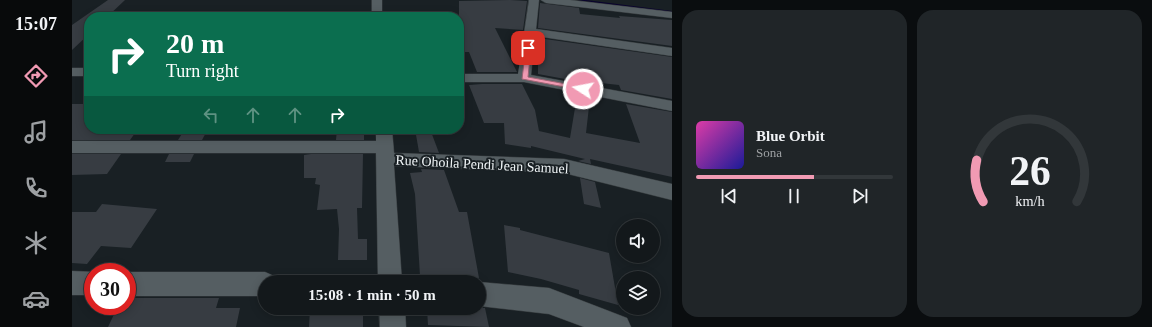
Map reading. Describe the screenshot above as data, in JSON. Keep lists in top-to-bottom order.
{
  "streets": {
    "street": ["Rue Ohoila Pendi Jean Samuel"]
  },
  "page": {
    "tabs": "15:07",
    "turn": ["20 m", "Turn right"],
    "song": ["Blue Orbit", "Sona"],
    "limit": "30",
    "trip": "15:08 · 1 min · 50 m",
    "gauge": ["26", "km/h"]
  }
}
